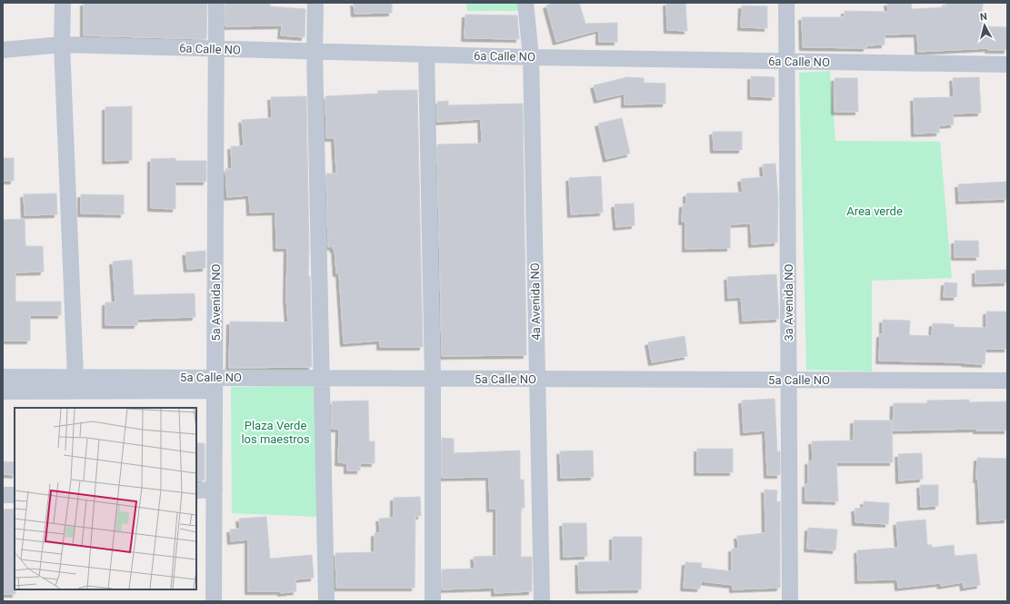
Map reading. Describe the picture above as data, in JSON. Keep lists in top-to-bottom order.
{
  "streets": {
    "street": [
      "6a Calle NO",
      "4a Avenida NO",
      "5a Avenida NO",
      "3a Avenida NO",
      "5a Calle NO"
    ]
  },
  "crossings": [
    ["6a Calle NO", "4a Avenida NO"],
    ["6a Calle NO", "5a Avenida NO"],
    ["6a Calle NO", "3a Avenida NO"],
    ["4a Avenida NO", "5a Calle NO"],
    ["5a Avenida NO", "5a Calle NO"],
    ["3a Avenida NO", "5a Calle NO"]
  ],
  "parks": ["Area verde", "Plaza Verde los maestros"],
  "north": "top"
}
